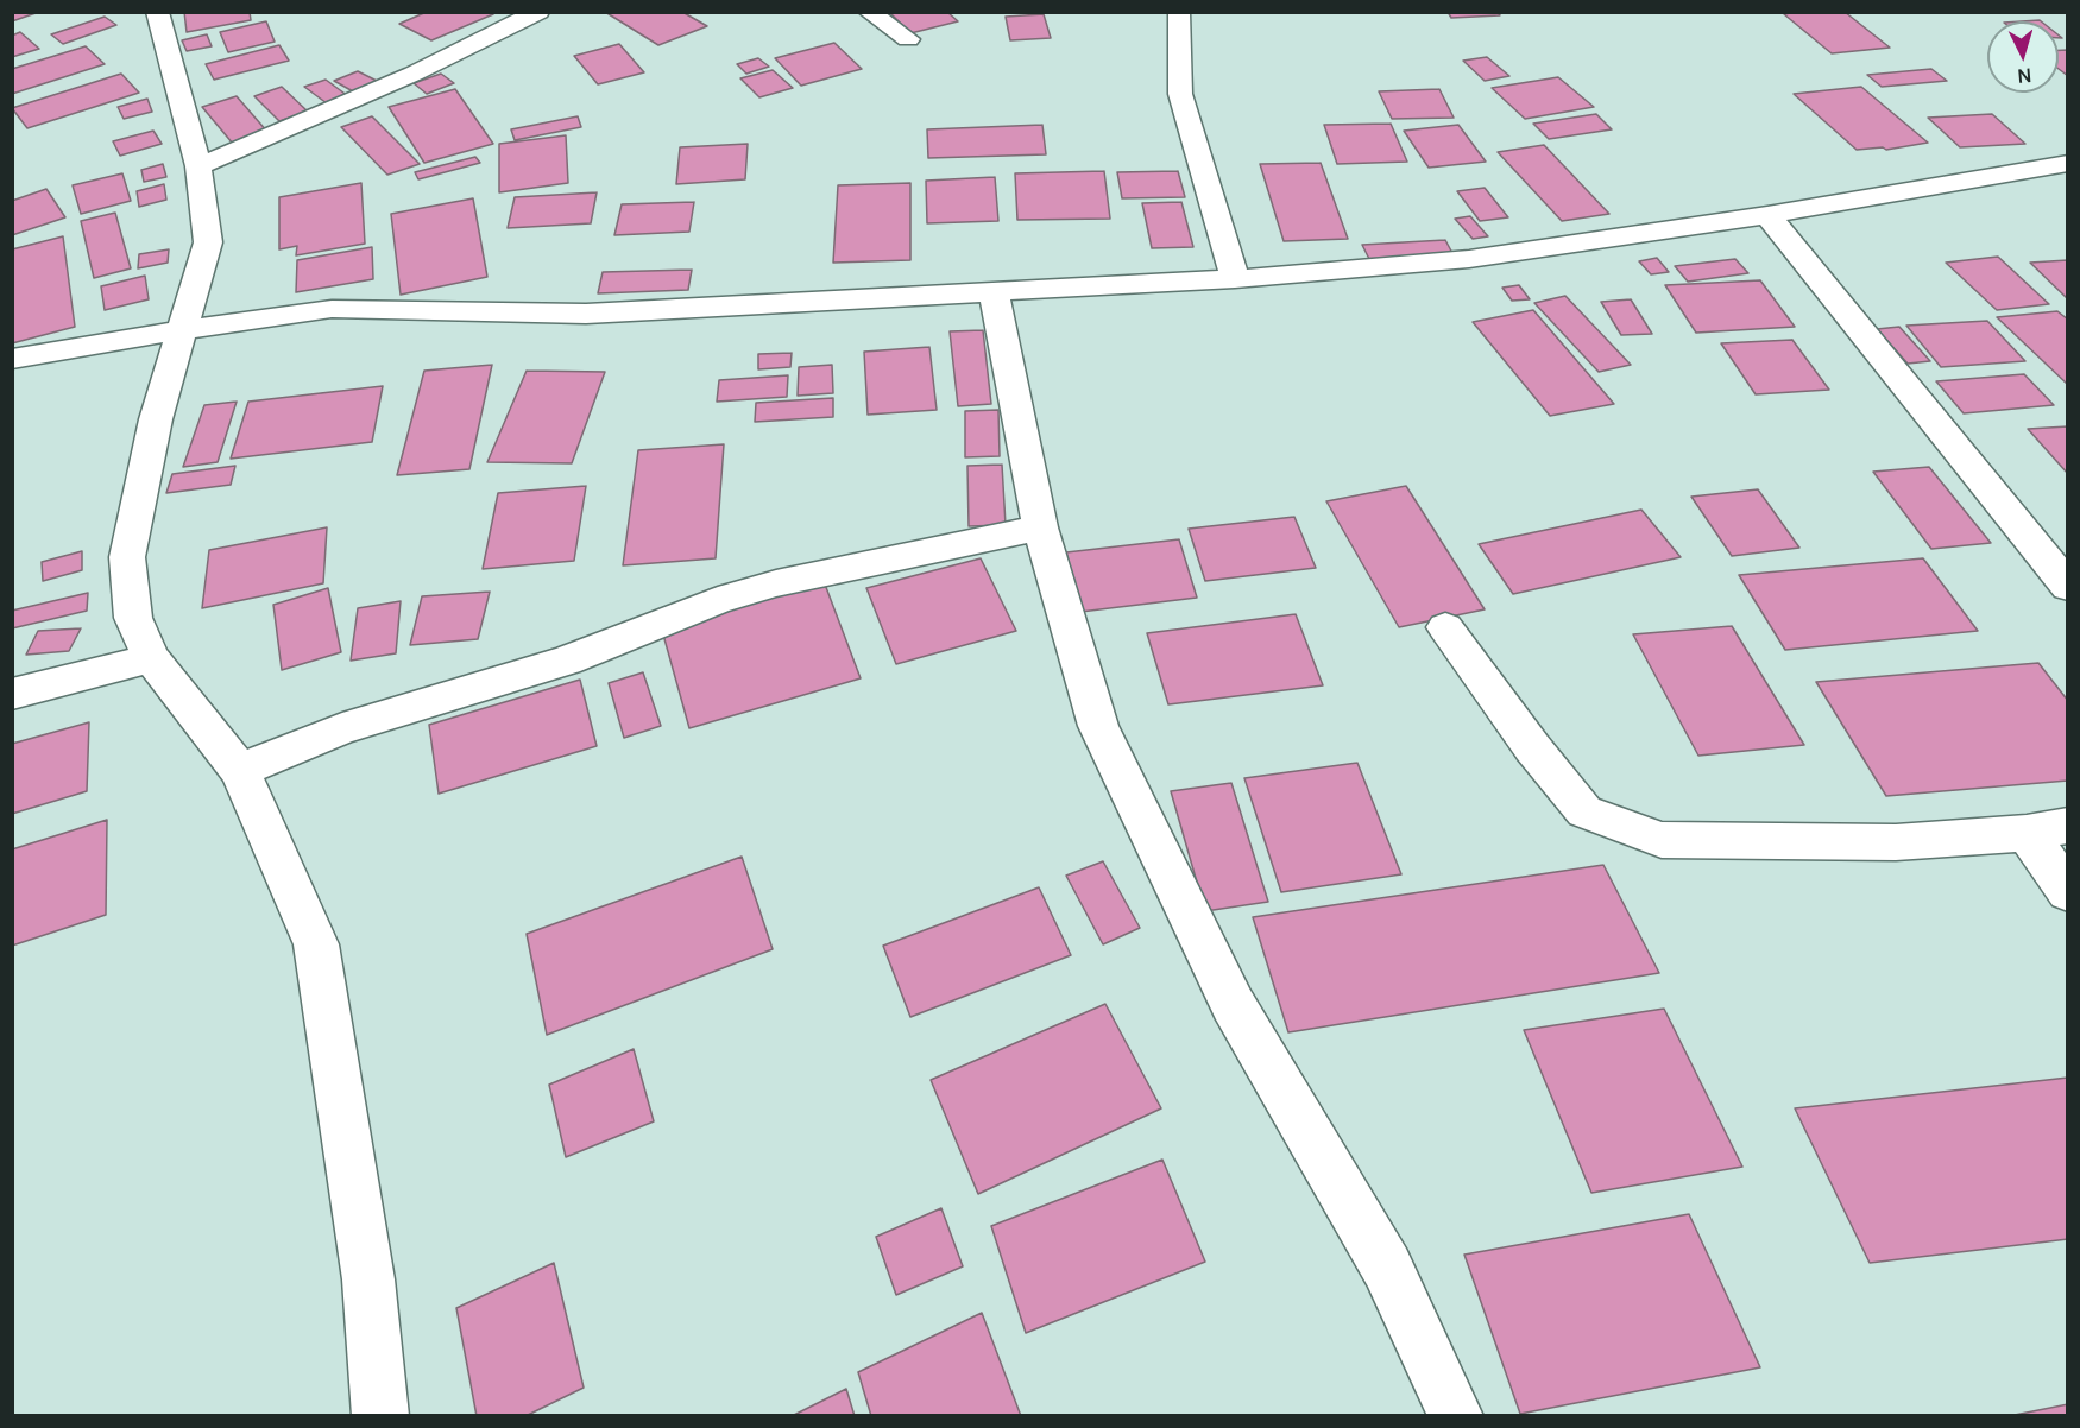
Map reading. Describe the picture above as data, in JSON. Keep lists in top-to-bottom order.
{
  "north": "bottom"
}
